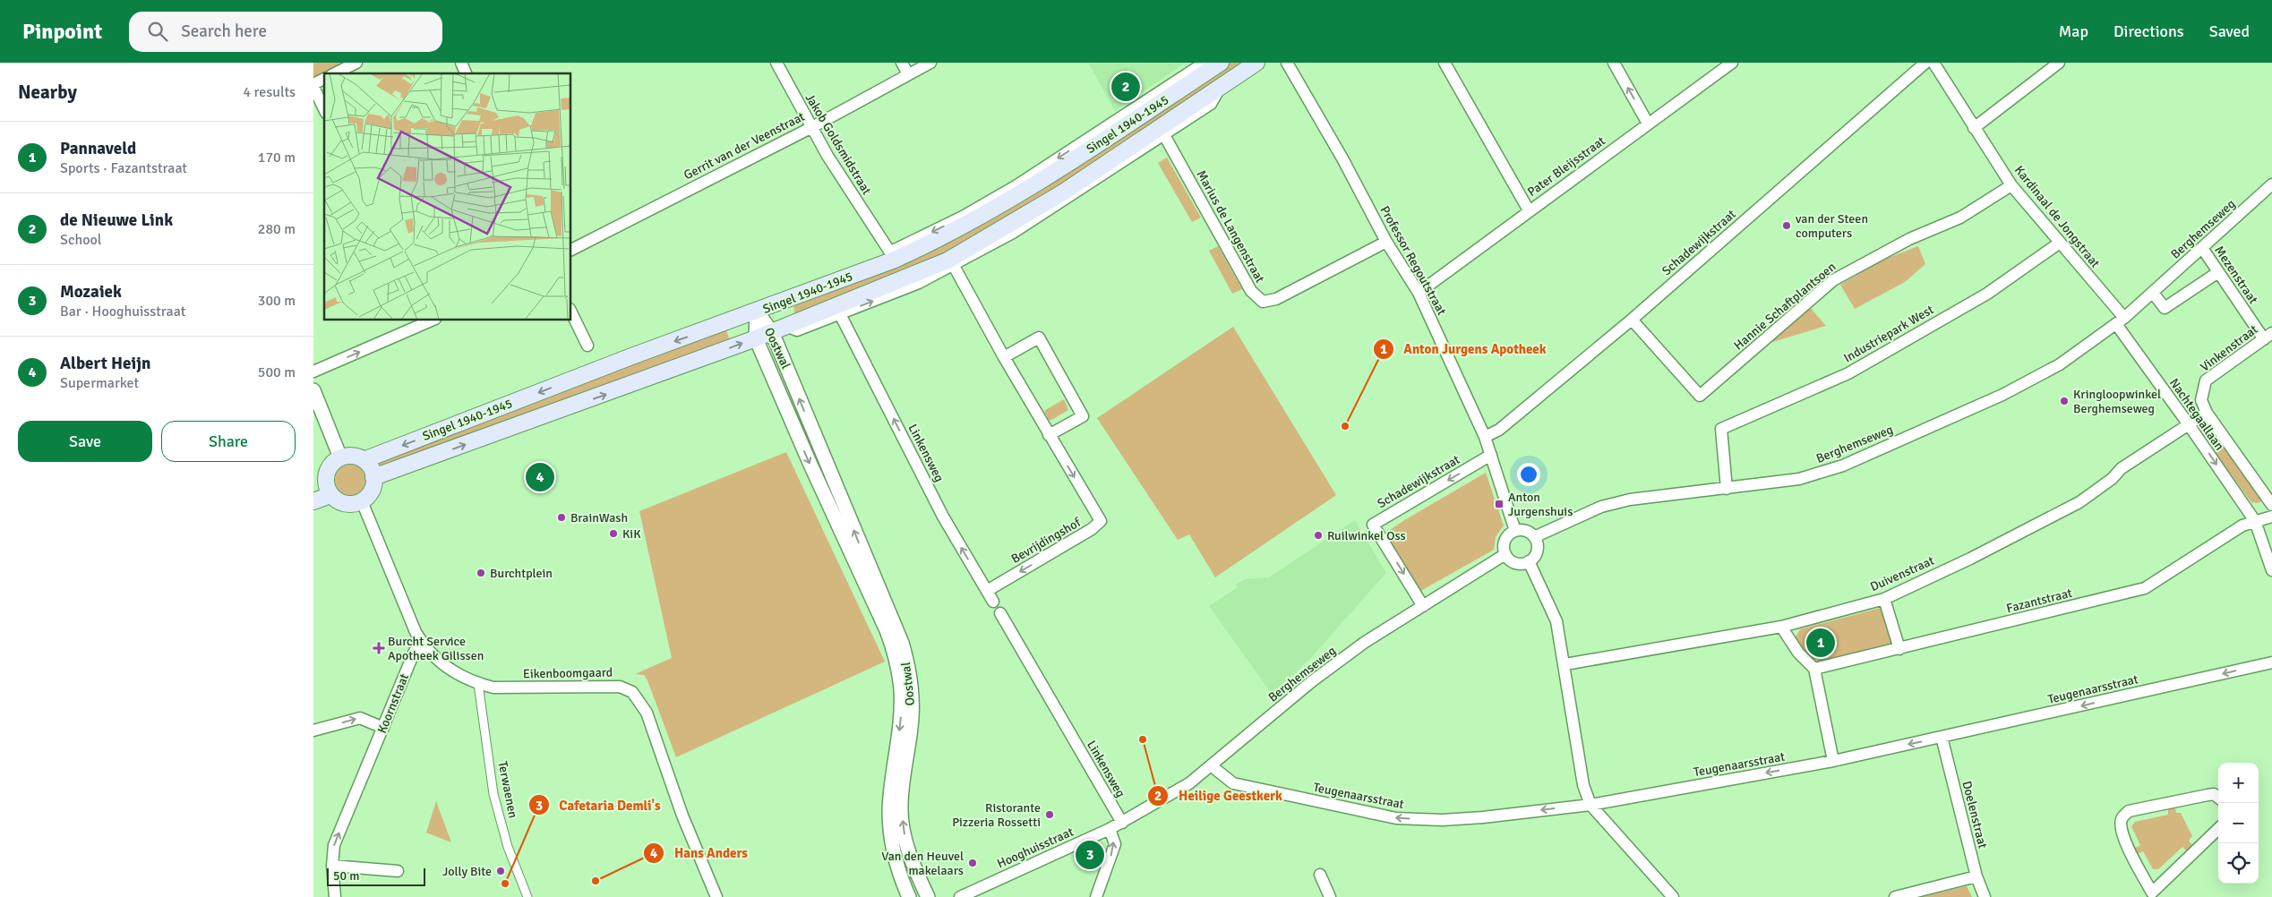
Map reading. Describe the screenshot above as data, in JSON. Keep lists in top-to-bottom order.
{
  "streets": {
    "main road": ["Singel 1940-1945"],
    "street": [
      "Jakob Goldsmidstraat",
      "Gerrit van der Veenstraat",
      "Pater Bleijsstraat",
      "Kardinaal de Jongstraat",
      "Marius de Langenstraat",
      "Berghemseweg",
      "Schadewijkstraat",
      "Professor Regoutstraat",
      "Mezenstraat",
      "Hannie Schaftplantsoen",
      "Industriepark West",
      "Oostwal",
      "Vinkenstraat",
      "Nachtegaallaan",
      "Linkensweg",
      "Bevrijdingshof",
      "Duivenstraat",
      "Fazantstraat",
      "Eikenboomgaard",
      "Teugenaarsstraat",
      "Koornstraat",
      "Terwaenen",
      "Doelenstraat",
      "Hooghuisstraat"
    ]
  },
  "crossings": [
    ["Singel 1940-1945", "Jakob Goldsmidstraat"],
    ["Singel 1940-1945", "Marius de Langenstraat"],
    ["Singel 1940-1945", "Oostwal"],
    ["Singel 1940-1945", "Linkensweg"],
    ["Singel 1940-1945", "Bevrijdingshof"],
    ["Jakob Goldsmidstraat", "Gerrit van der Veenstraat"],
    ["Pater Bleijsstraat", "Professor Regoutstraat"],
    ["Kardinaal de Jongstraat", "Berghemseweg"],
    ["Kardinaal de Jongstraat", "Hannie Schaftplantsoen"],
    ["Kardinaal de Jongstraat", "Industriepark West"],
    ["Kardinaal de Jongstraat", "Nachtegaallaan"],
    ["Marius de Langenstraat", "Professor Regoutstraat"],
    ["Berghemseweg", "Schadewijkstraat"],
    ["Berghemseweg", "Professor Regoutstraat"],
    ["Berghemseweg", "Mezenstraat"],
    ["Berghemseweg", "Industriepark West"],
    ["Berghemseweg", "Nachtegaallaan"],
    ["Berghemseweg", "Linkensweg"],
    ["Berghemseweg", "Teugenaarsstraat"],
    ["Berghemseweg", "Hooghuisstraat"],
    ["Schadewijkstraat", "Professor Regoutstraat"],
    ["Schadewijkstraat", "Hannie Schaftplantsoen"],
    ["Mezenstraat", "Vinkenstraat"],
    ["Vinkenstraat", "Nachtegaallaan"],
    ["Vinkenstraat", "Duivenstraat"],
    ["Nachtegaallaan", "Duivenstraat"],
    ["Nachtegaallaan", "Fazantstraat"],
    ["Linkensweg", "Bevrijdingshof"],
    ["Linkensweg", "Hooghuisstraat"],
    ["Eikenboomgaard", "Koornstraat"],
    ["Eikenboomgaard", "Terwaenen"],
    ["Teugenaarsstraat", "Doelenstraat"]
  ],
  "one_way": ["Linkensweg", "Teugenaarsstraat", "Koornstraat"],
  "places": {
    "other": [
      "van der Steen computers",
      "Kringloopwinkel Berghemseweg",
      "Anton Jurgens Apotheek",
      "BrainWash",
      "KiK",
      "Ruilwinkel Oss",
      "Burchtplein",
      "Heilige Geestkerk",
      "Ristorante Pizzeria Rossetti",
      "Van den Heuvel makelaars",
      "Jolly Bite",
      "Hans Anders",
      "Cafetaria Demli's"
    ],
    "transit": ["Anton Jurgenshuis"],
    "health": ["Burcht Service Apotheek Gilissen"]
  },
  "scale_bar": "50 m",
  "page": {
    "header": "Pinpoint",
    "search": "Search here",
    "nav": ["Map", "Directions", "Saved"],
    "heading": ["Nearby", "4 results"],
    "pins": [
      "2",
      "4",
      "1",
      "3"
    ],
    "list": [
      {
        "mark": "1",
        "name": "Pannaveld",
        "note": "Sports · Fazantstraat",
        "value": "170 m"
      },
      {
        "mark": "2",
        "name": "de Nieuwe Link",
        "note": "School",
        "value": "280 m"
      },
      {
        "mark": "3",
        "name": "Mozaiek",
        "note": "Bar · Hooghuisstraat",
        "value": "300 m"
      },
      {
        "mark": "4",
        "name": "Albert Heijn",
        "note": "Supermarket",
        "value": "500 m"
      }
    ],
    "buttons": ["Save", "Share"],
    "map_buttons": ["+", "−"],
    "scale": "50 m"
  }
}
